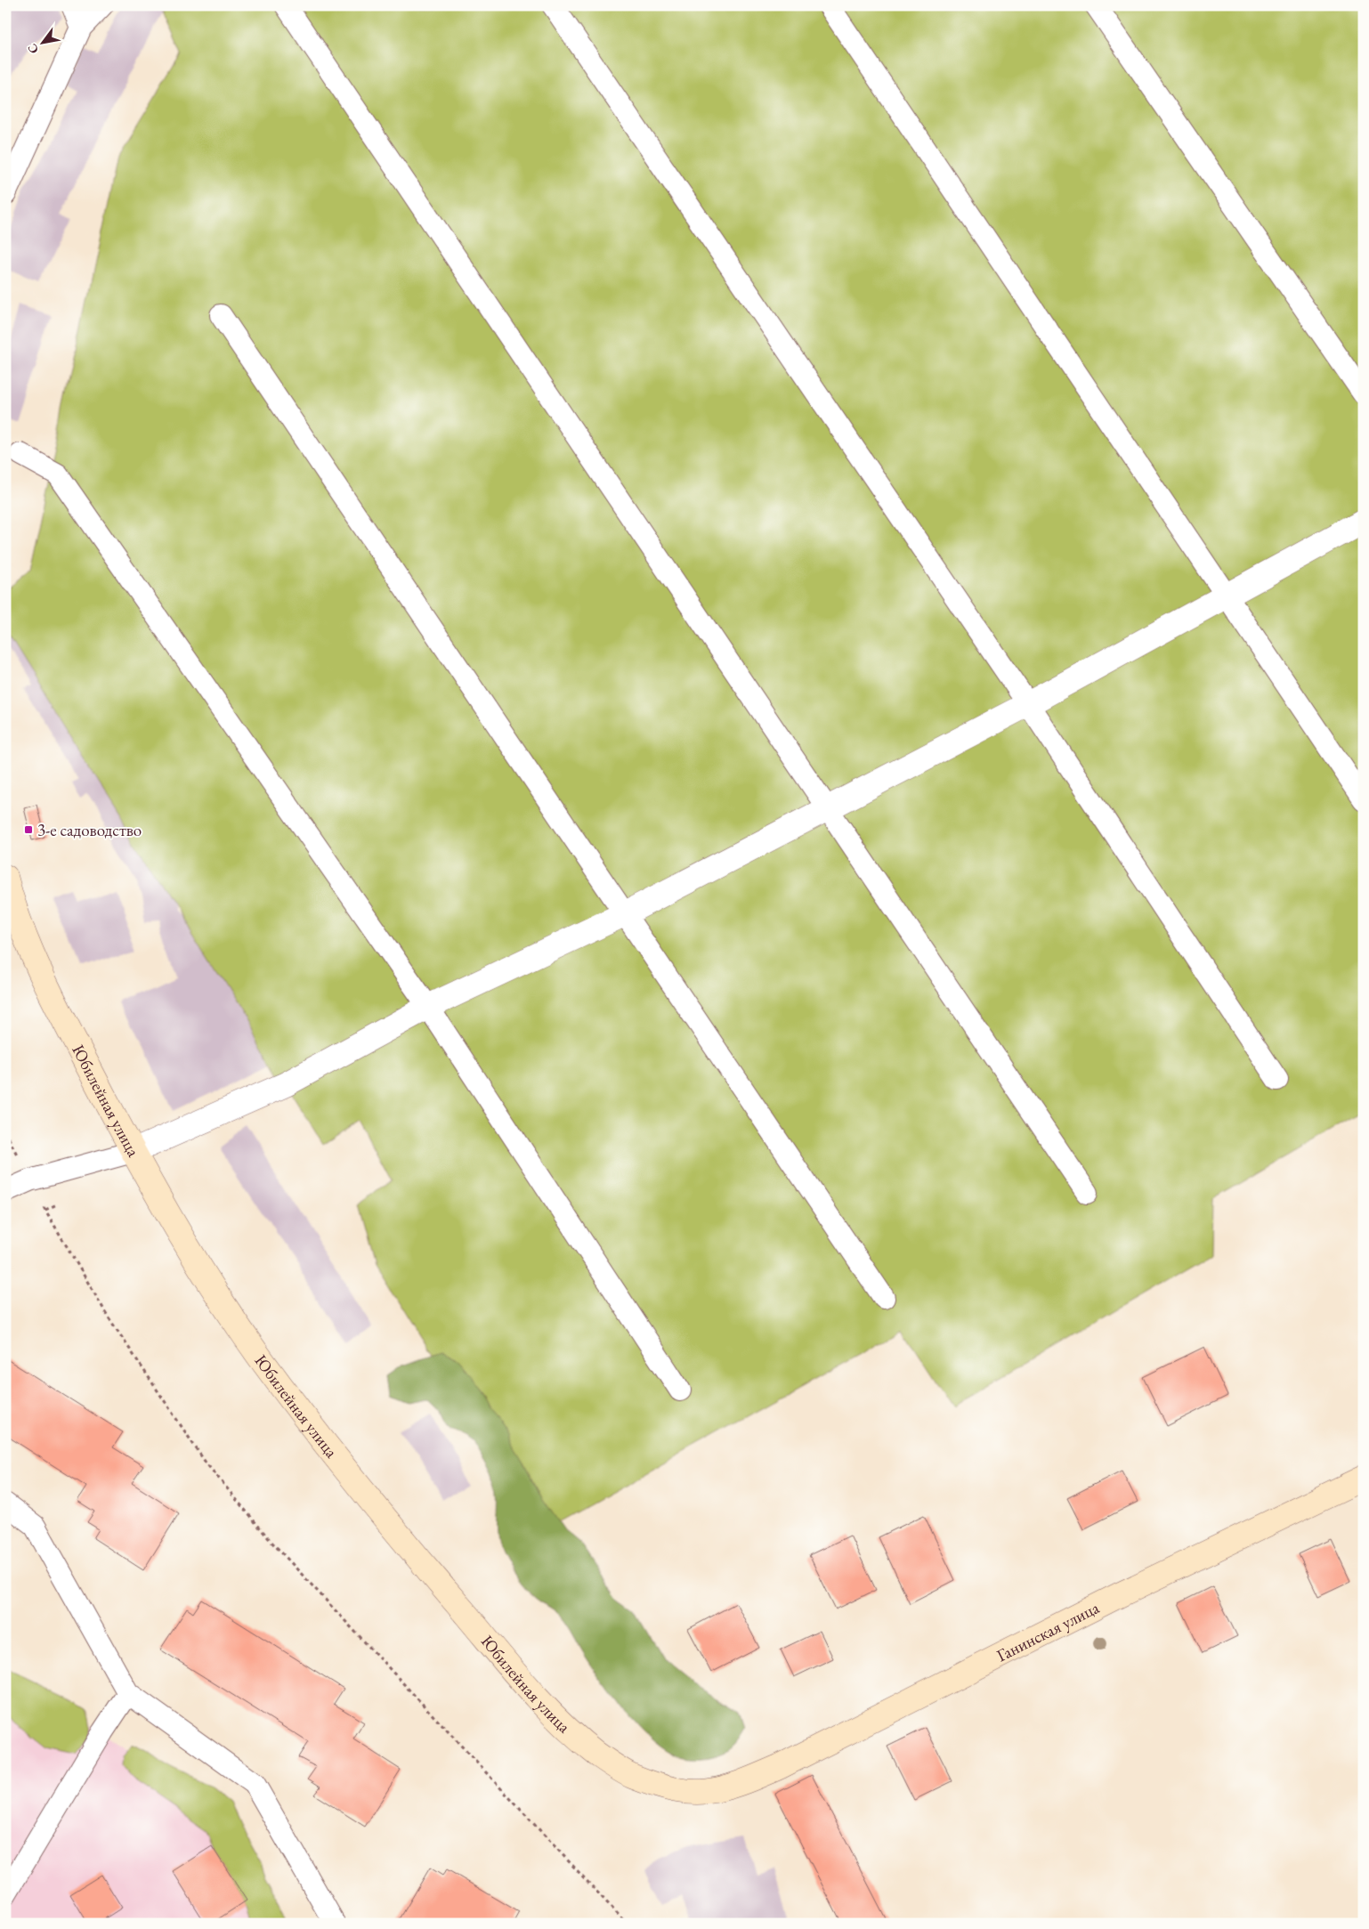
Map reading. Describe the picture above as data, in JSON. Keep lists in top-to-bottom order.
{
  "streets": {
    "street": ["Юбилейная улица", "Ганинская улица"]
  },
  "crossings": [
    ["Юбилейная улица", "Ганинская улица"]
  ],
  "places": {
    "transit": ["3-е садоводство"]
  },
  "north": "bottom left"
}
